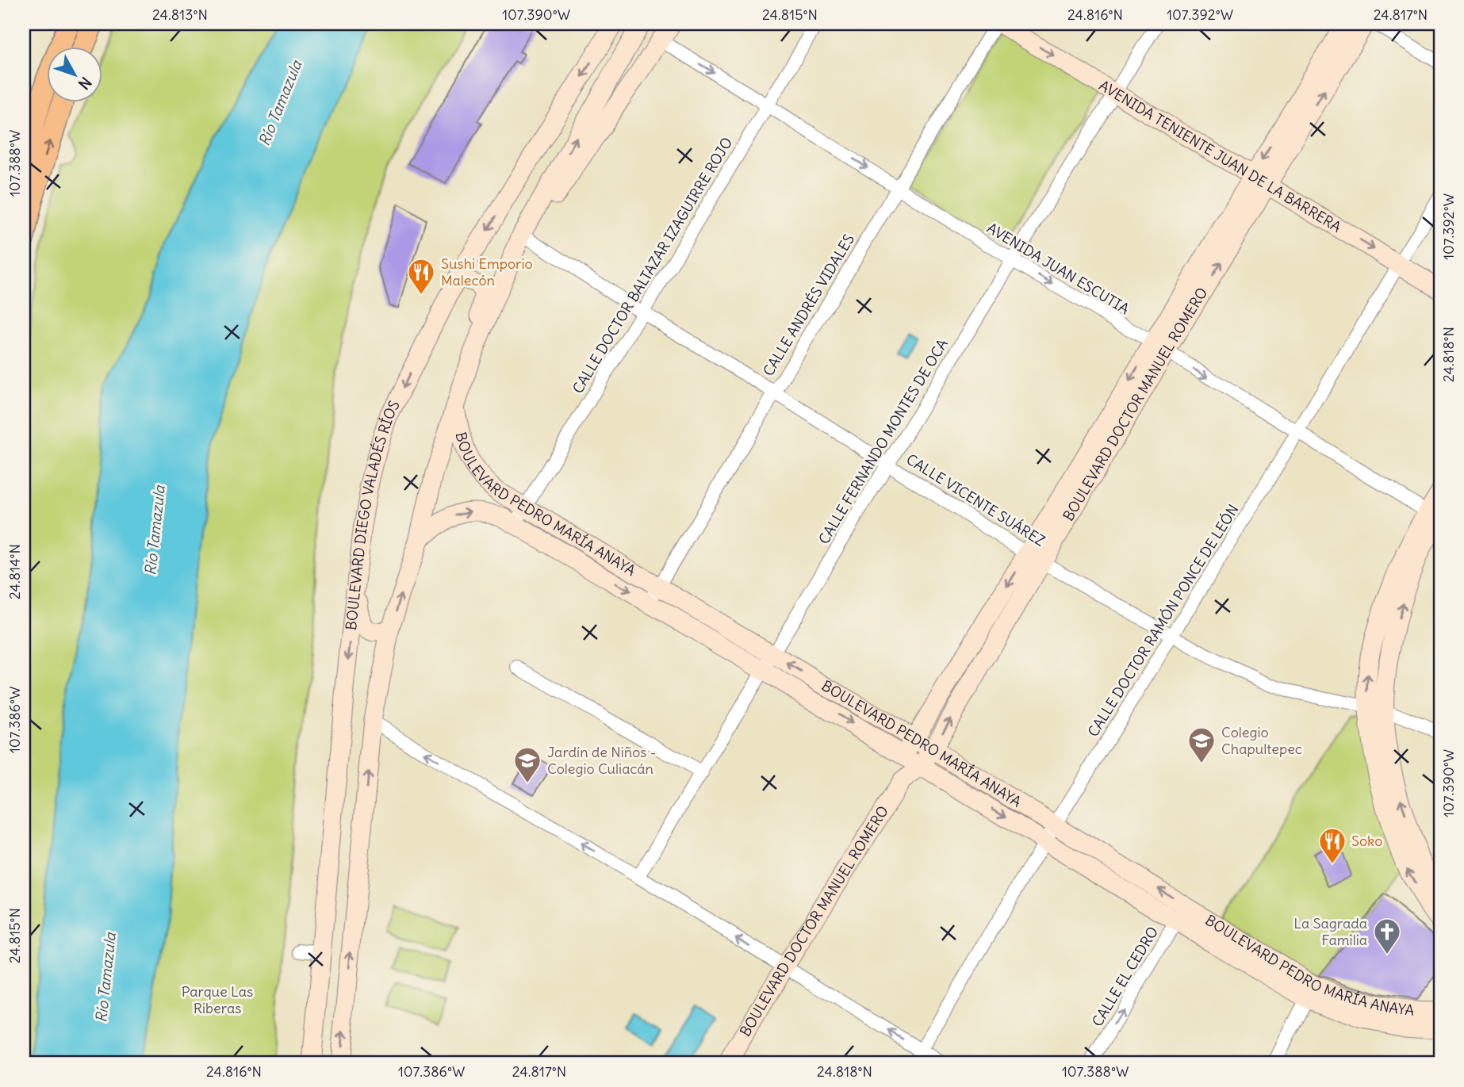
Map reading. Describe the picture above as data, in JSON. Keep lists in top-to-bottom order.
{
  "streets": {
    "street": [
      "AVENIDA TENIENTE JUAN DE LA BARRERA",
      "CALLE DOCTOR BALTAZAR IZAGUIRRE ROJO",
      "AVENIDA JUAN ESCUTIA",
      "CALLE ANDRÉS VIDALES",
      "BOULEVARD DOCTOR MANUEL ROMERO",
      "CALLE FERNANDO MONTES DE OCA",
      "CALLE VICENTE SUÁREZ",
      "BOULEVARD PEDRO MARÍA ANAYA",
      "BOULEVARD DIEGO VALADÉS RÍOS",
      "CALLE DOCTOR RAMÓN PONCE DE LEÓN",
      "CALLE EL CEDRO"
    ]
  },
  "crossings": [
    ["AVENIDA TENIENTE JUAN DE LA BARRERA", "CALLE ANDRÉS VIDALES"],
    ["AVENIDA TENIENTE JUAN DE LA BARRERA", "BOULEVARD DOCTOR MANUEL ROMERO"],
    ["AVENIDA TENIENTE JUAN DE LA BARRERA", "CALLE FERNANDO MONTES DE OCA"],
    ["AVENIDA TENIENTE JUAN DE LA BARRERA", "CALLE DOCTOR RAMÓN PONCE DE LEÓN"],
    ["CALLE DOCTOR BALTAZAR IZAGUIRRE ROJO", "AVENIDA JUAN ESCUTIA"],
    ["CALLE DOCTOR BALTAZAR IZAGUIRRE ROJO", "CALLE VICENTE SUÁREZ"],
    ["CALLE DOCTOR BALTAZAR IZAGUIRRE ROJO", "BOULEVARD PEDRO MARÍA ANAYA"],
    ["AVENIDA JUAN ESCUTIA", "CALLE ANDRÉS VIDALES"],
    ["AVENIDA JUAN ESCUTIA", "BOULEVARD DOCTOR MANUEL ROMERO"],
    ["AVENIDA JUAN ESCUTIA", "CALLE FERNANDO MONTES DE OCA"],
    ["AVENIDA JUAN ESCUTIA", "CALLE DOCTOR RAMÓN PONCE DE LEÓN"],
    ["CALLE ANDRÉS VIDALES", "CALLE VICENTE SUÁREZ"],
    ["CALLE ANDRÉS VIDALES", "BOULEVARD PEDRO MARÍA ANAYA"],
    ["BOULEVARD DOCTOR MANUEL ROMERO", "CALLE VICENTE SUÁREZ"],
    ["BOULEVARD DOCTOR MANUEL ROMERO", "BOULEVARD PEDRO MARÍA ANAYA"],
    ["CALLE FERNANDO MONTES DE OCA", "CALLE VICENTE SUÁREZ"],
    ["CALLE FERNANDO MONTES DE OCA", "BOULEVARD PEDRO MARÍA ANAYA"],
    ["CALLE VICENTE SUÁREZ", "CALLE DOCTOR RAMÓN PONCE DE LEÓN"],
    ["BOULEVARD PEDRO MARÍA ANAYA", "CALLE DOCTOR RAMÓN PONCE DE LEÓN"],
    ["BOULEVARD PEDRO MARÍA ANAYA", "CALLE EL CEDRO"]
  ],
  "one_way": ["AVENIDA TENIENTE JUAN DE LA BARRERA", "AVENIDA JUAN ESCUTIA", "CALLE EL CEDRO"],
  "water": ["Río Tamazula"],
  "parks": ["Parque Las Riberas"],
  "places": {
    "restaurant": ["Sushi Emporio Malecón", "Soko"],
    "school or university": ["Colegio Chapultepec", "Jardín de Niños - Colegio Culiacán"],
    "church": ["La Sagrada Familia"]
  },
  "north": "bottom right",
  "coordinates": [
    "24.813°N",
    "107.390°W",
    "24.815°N",
    "24.816°N",
    "107.392°W",
    "24.817°N",
    "107.388°W",
    "24.818°N",
    "24.814°N",
    "107.386°W"
  ]
}
